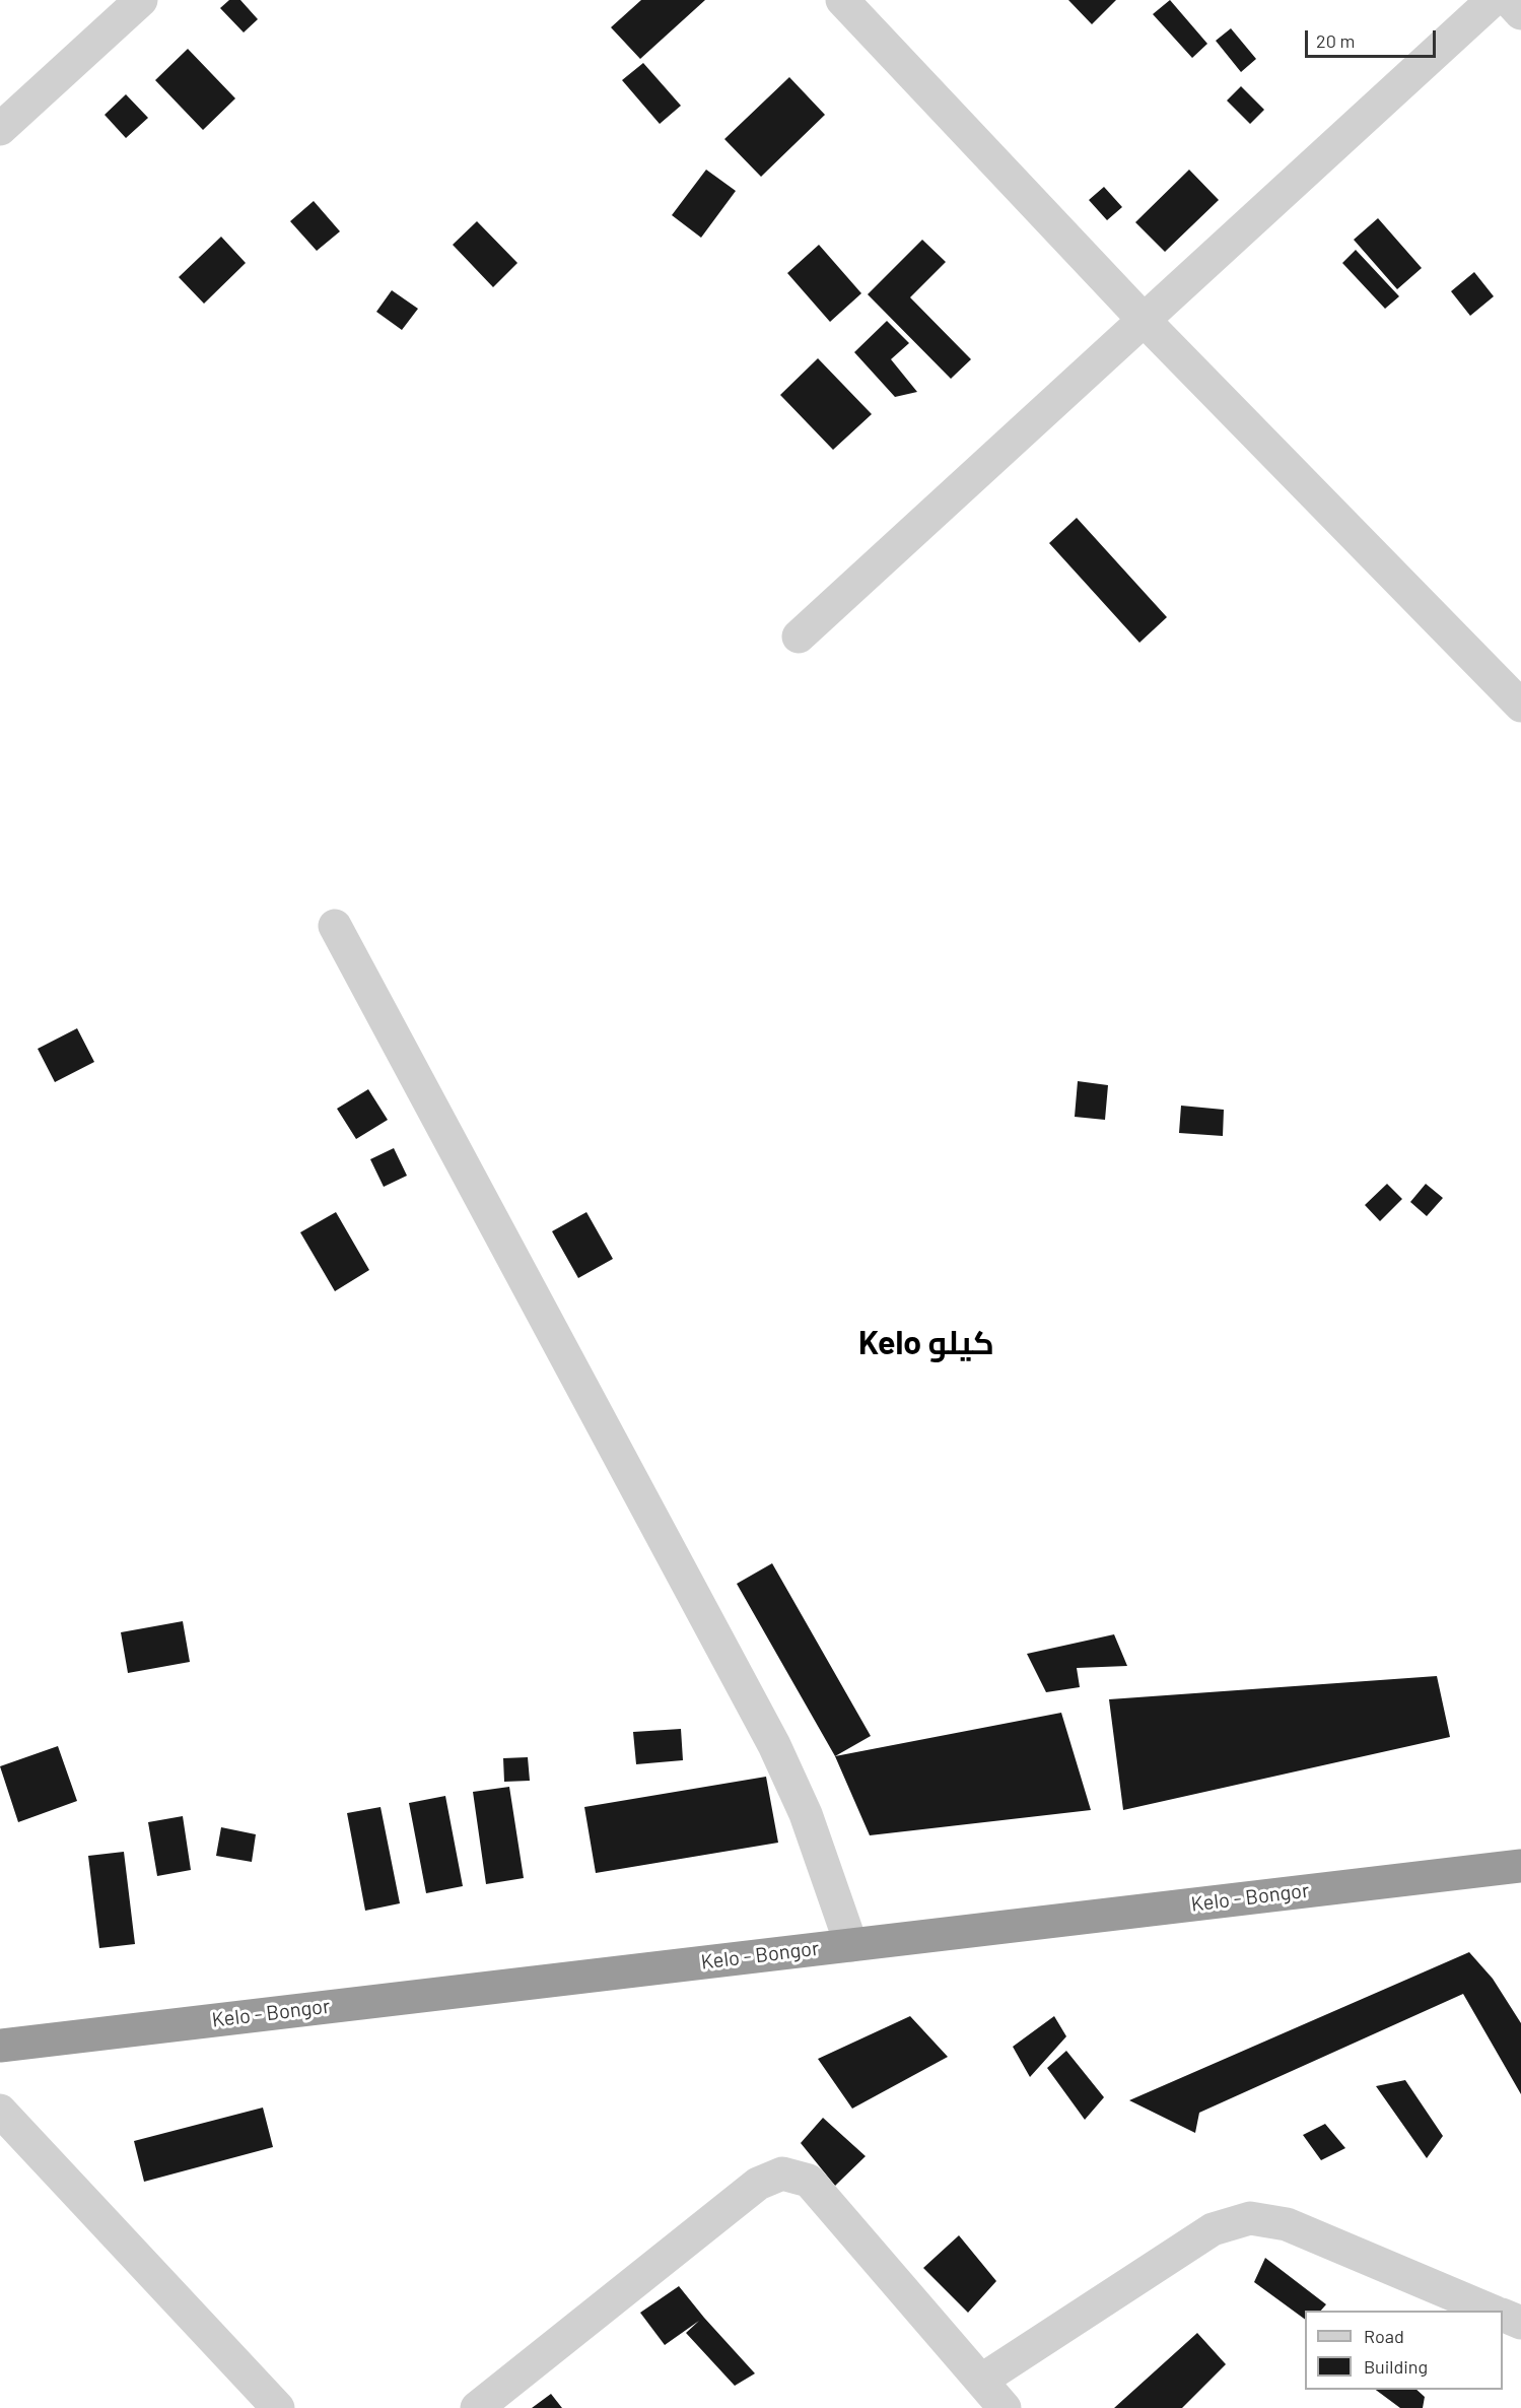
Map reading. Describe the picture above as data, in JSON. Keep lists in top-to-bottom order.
{
  "streets": {
    "highway": ["Kelo - Bongor"]
  },
  "districts": ["Kelo كيلو"],
  "legend": ["Road", "Building"],
  "scale_bar": "20 m"
}
